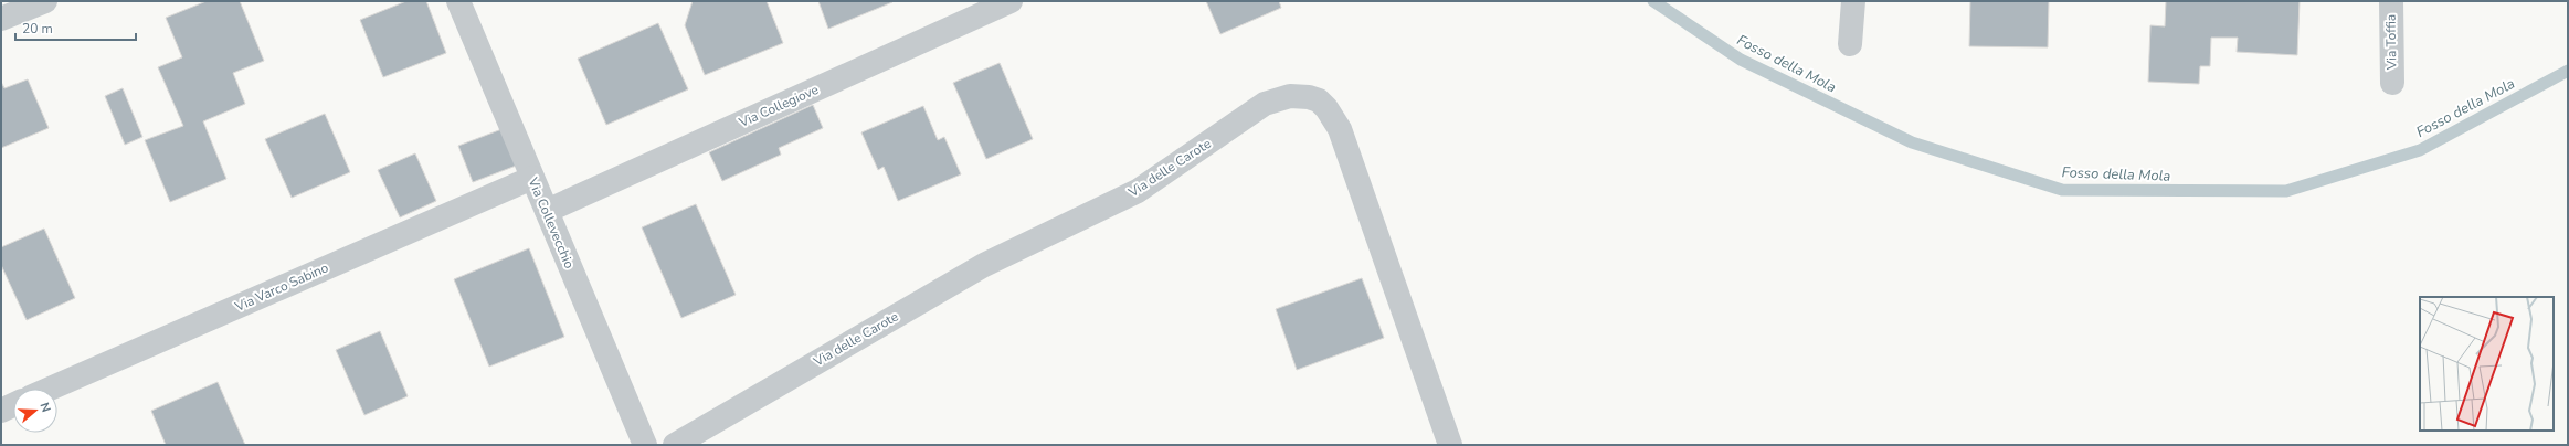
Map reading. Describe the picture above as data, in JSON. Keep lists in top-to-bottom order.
{
  "streets": {
    "street": [
      "Via Toffia",
      "Via Collegiove",
      "Via delle Carote",
      "Via Collevecchio",
      "Via Varco Sabino"
    ]
  },
  "crossings": [
    ["Via Collegiove", "Via Collevecchio"],
    ["Via Collevecchio", "Via Varco Sabino"]
  ],
  "water": ["Fosso della Mola"],
  "scale_bar": "20 m",
  "north": "right"
}
